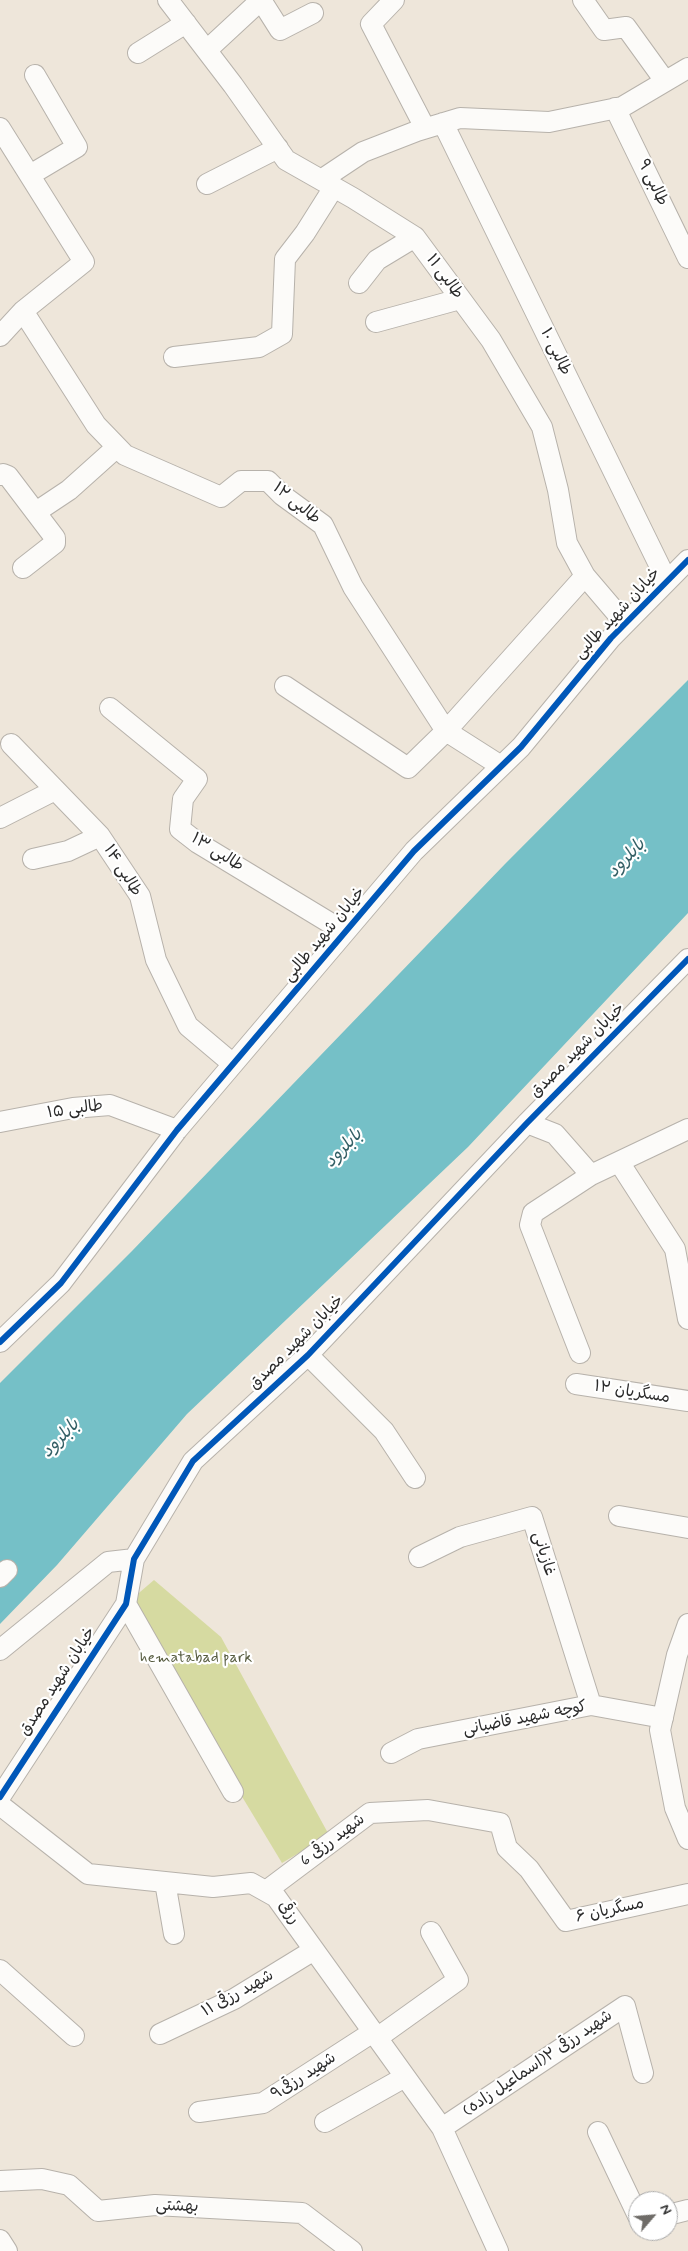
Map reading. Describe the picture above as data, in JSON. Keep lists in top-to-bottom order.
{
  "streets": {
    "street": [
      "طالبی ۹",
      "طالبی ۱۱",
      "طالبی ۱۰",
      "طالبی ۱۲",
      "خیابان شهید طالبی",
      "طالبی ۱۳",
      "طالبی ۱۴",
      "خیابان شهید مصدق",
      "طالبی ۱۵",
      "مسگریان ۱۲",
      "غازیانی",
      "کوچه شهید قاضیانی",
      "شهید رزقی 6",
      "مسگریان ۶",
      "رزقی",
      "شهید رزقی ۱۱",
      "شهید رزقی ۲(اسماعیل زاده)",
      "شهید رزقی۹",
      "بهشتی"
    ]
  },
  "crossings": [
    ["طالبی ۱۱", "خیابان شهید طالبی"],
    ["طالبی ۱۰", "خیابان شهید طالبی"],
    ["طالبی ۱۲", "خیابان شهید طالبی"],
    ["خیابان شهید طالبی", "طالبی ۱۳"],
    ["خیابان شهید طالبی", "طالبی ۱۴"],
    ["خیابان شهید طالبی", "طالبی ۱۵"],
    ["غازیانی", "کوچه شهید قاضیانی"],
    ["شهید رزقی 6", "مسگریان ۶"],
    ["شهید رزقی 6", "رزقی"],
    ["رزقی", "شهید رزقی ۱۱"],
    ["رزقی", "شهید رزقی ۲(اسماعیل زاده)"],
    ["رزقی", "شهید رزقی۹"]
  ],
  "water": ["بابلرود"],
  "parks": ["hematabad park"],
  "north": "top right"
}
